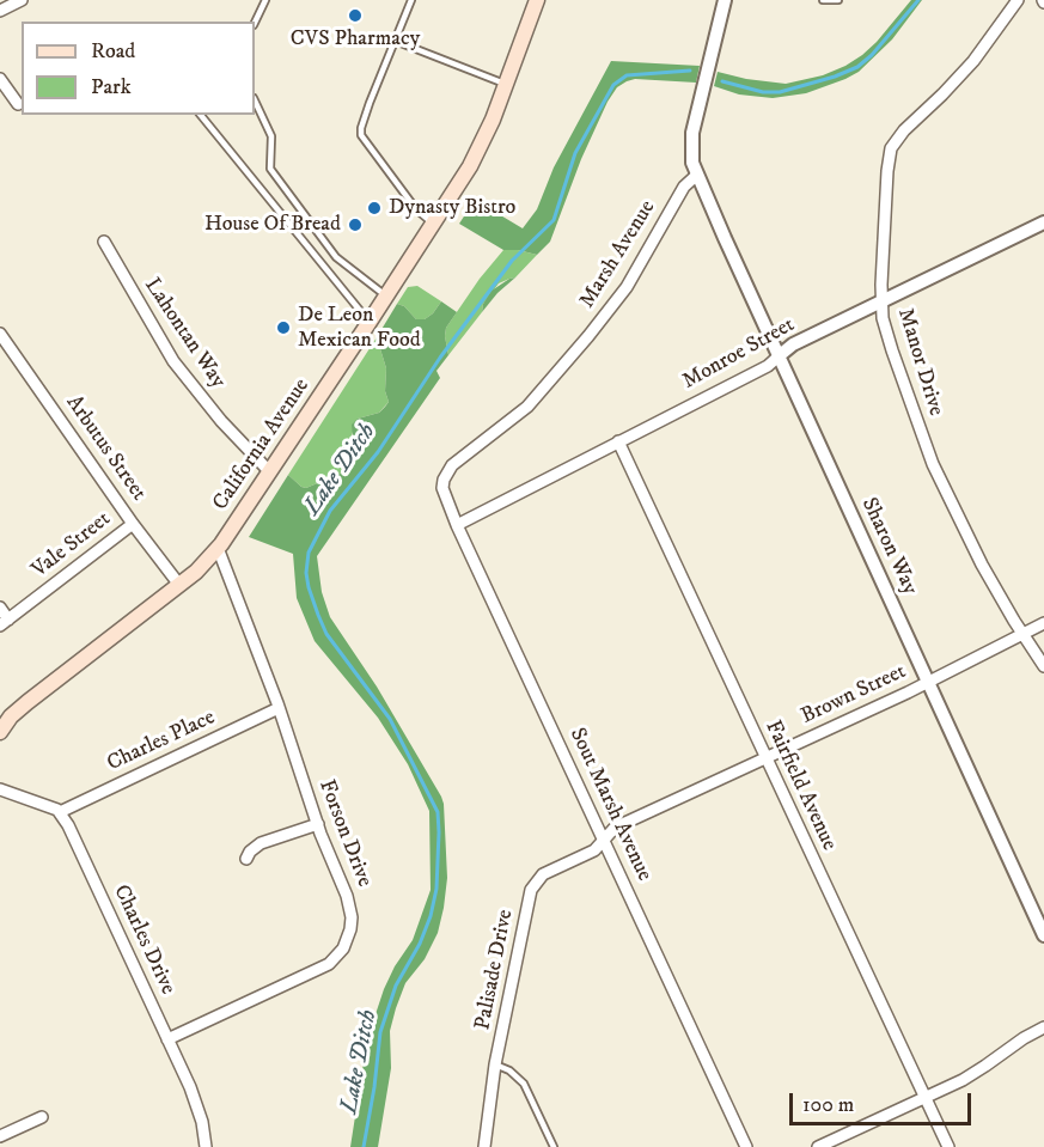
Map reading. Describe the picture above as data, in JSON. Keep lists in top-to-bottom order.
{
  "streets": {
    "main road": ["California Avenue"],
    "street": [
      "Marsh Avenue",
      "Lahontan Way",
      "Monroe Street",
      "Manor Drive",
      "Arbutus Street",
      "Vale Street",
      "Sharon Way",
      "Brown Street",
      "Charles Place",
      "Fairfield Avenue",
      "Sout Marsh Avenue",
      "Forson Drive",
      "Charles Drive",
      "Palisade Drive"
    ]
  },
  "crossings": [
    ["Marsh Avenue", "Sharon Way"],
    ["Marsh Avenue", "Sout Marsh Avenue"],
    ["Lahontan Way", "California Avenue"],
    ["Monroe Street", "Manor Drive"],
    ["Monroe Street", "Sharon Way"],
    ["Monroe Street", "Fairfield Avenue"],
    ["Monroe Street", "Sout Marsh Avenue"],
    ["Manor Drive", "Brown Street"],
    ["California Avenue", "Arbutus Street"],
    ["California Avenue", "Forson Drive"],
    ["Arbutus Street", "Vale Street"],
    ["Sharon Way", "Brown Street"],
    ["Brown Street", "Fairfield Avenue"],
    ["Brown Street", "Sout Marsh Avenue"],
    ["Brown Street", "Palisade Drive"],
    ["Charles Place", "Forson Drive"],
    ["Charles Place", "Charles Drive"],
    ["Sout Marsh Avenue", "Palisade Drive"],
    ["Forson Drive", "Charles Drive"]
  ],
  "water": ["Lake Ditch"],
  "places": [
    "CVS Pharmacy",
    "Dynasty Bistro",
    "House Of Bread",
    "De Leon Mexican Food"
  ],
  "legend": ["Road", "Park"],
  "scale_bar": "100 m"
}
